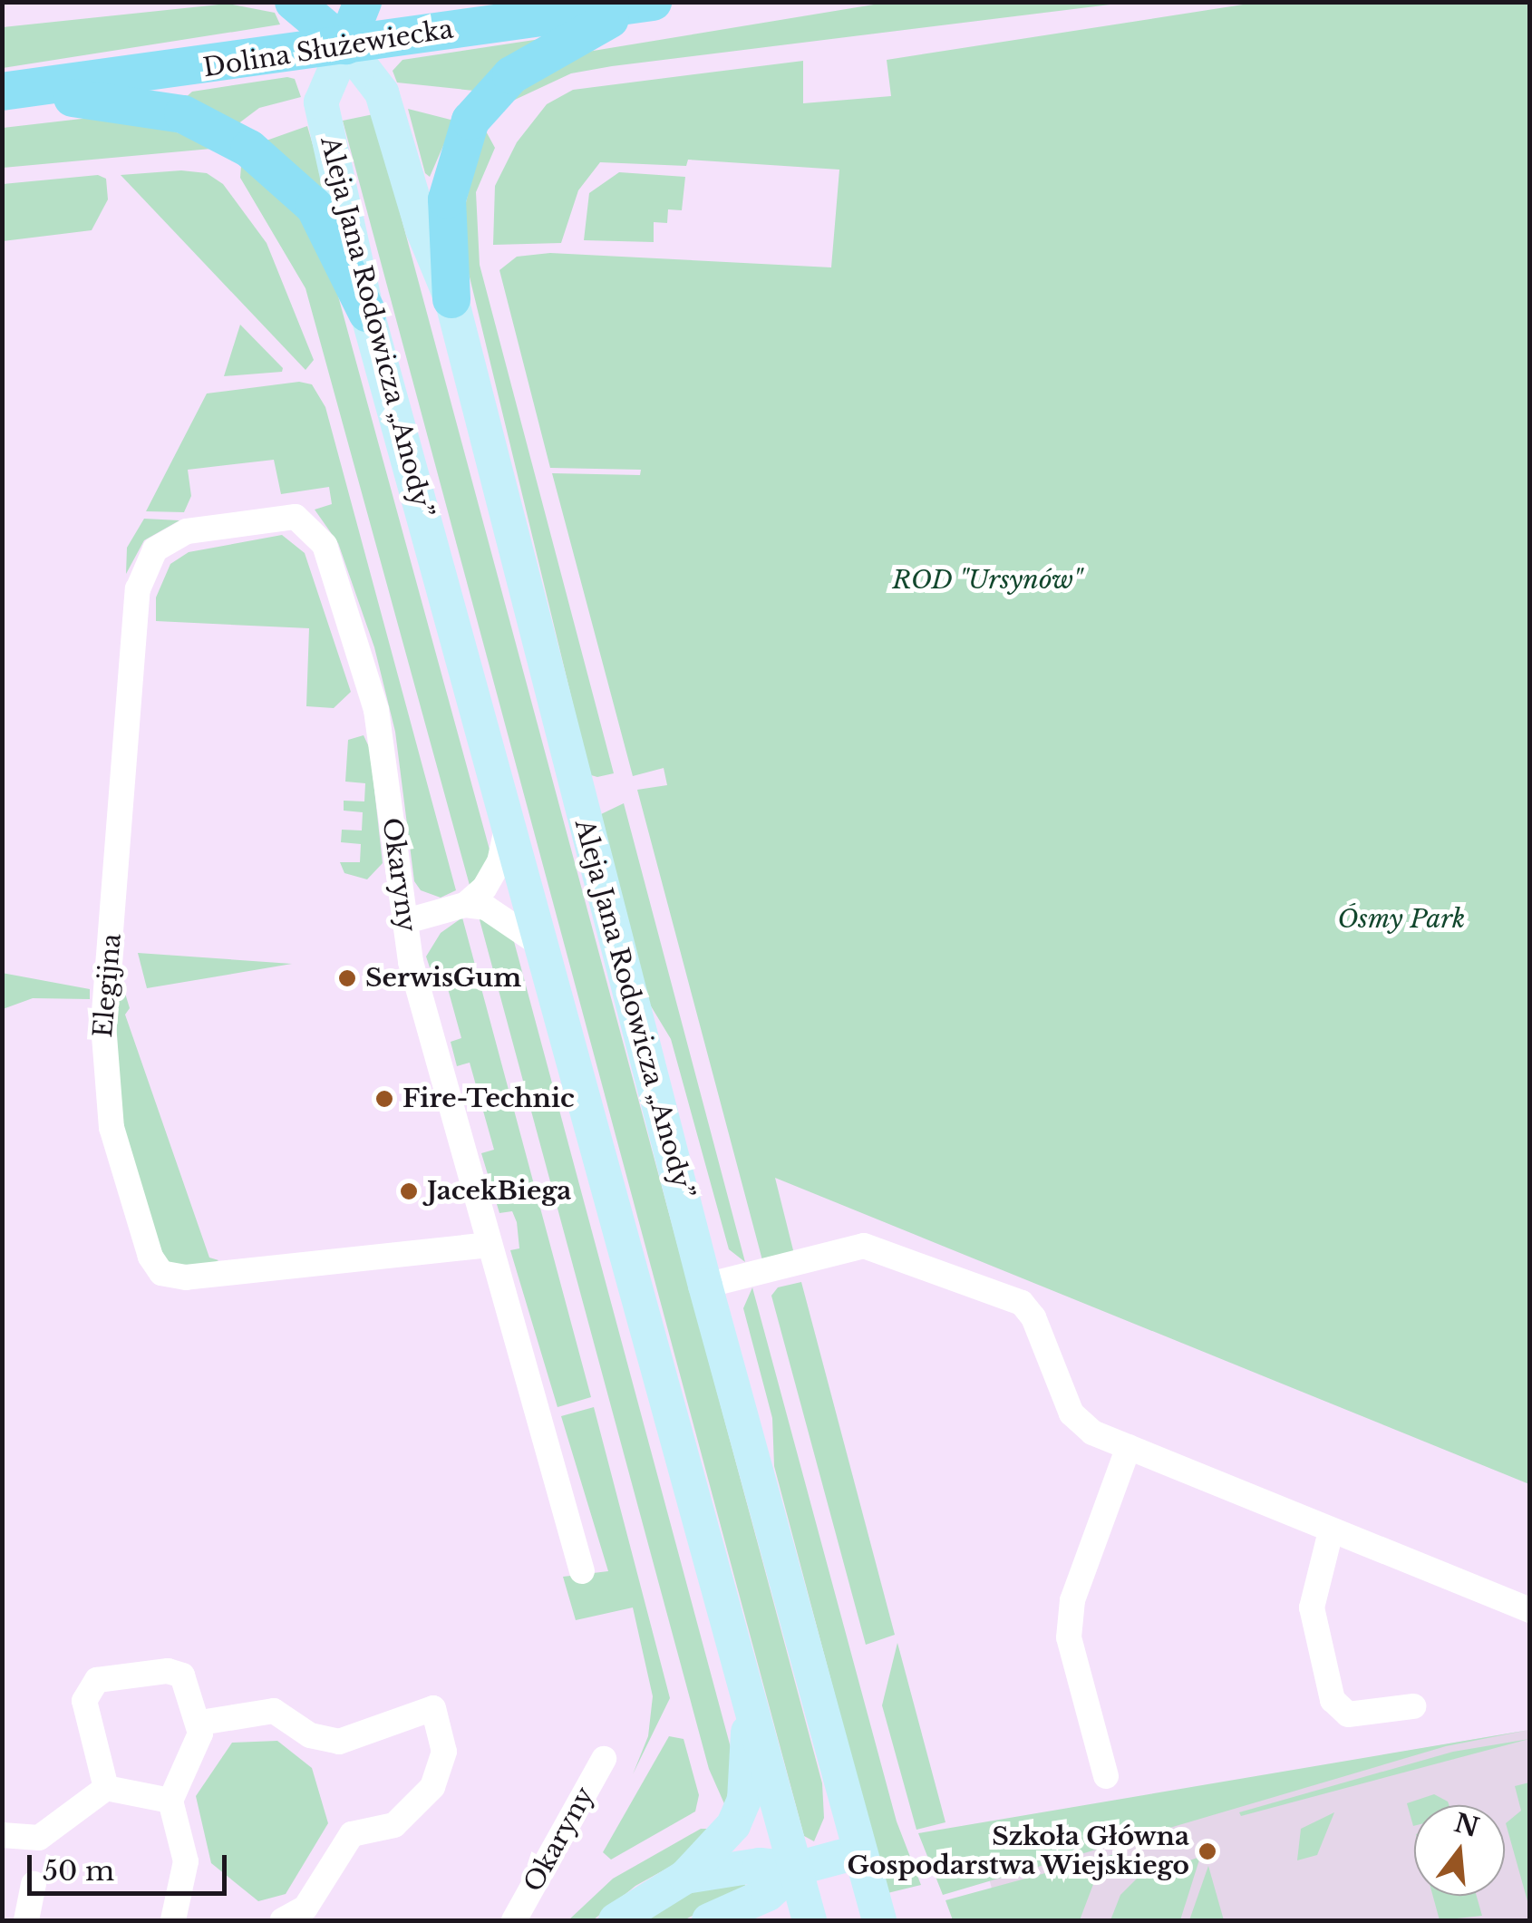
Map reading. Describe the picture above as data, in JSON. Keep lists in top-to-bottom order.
{
  "streets": {
    "main road": ["Dolina Służewiecka", "Aleja Jana Rodowicza „Anody”"],
    "street": ["Okaryny", "Elegijna"]
  },
  "crossings": [
    ["Dolina Służewiecka", "Aleja Jana Rodowicza „Anody”"],
    ["Okaryny", "Elegijna"]
  ],
  "parks": ["ROD \"Ursynów\"", "Ósmy Park"],
  "places": [
    "SerwisGum",
    "Fire-Technic",
    "JacekBiega",
    "Szkoła Główna Gospodarstwa Wiejskiego"
  ],
  "scale_bar": "50 m",
  "north": "top"
}
